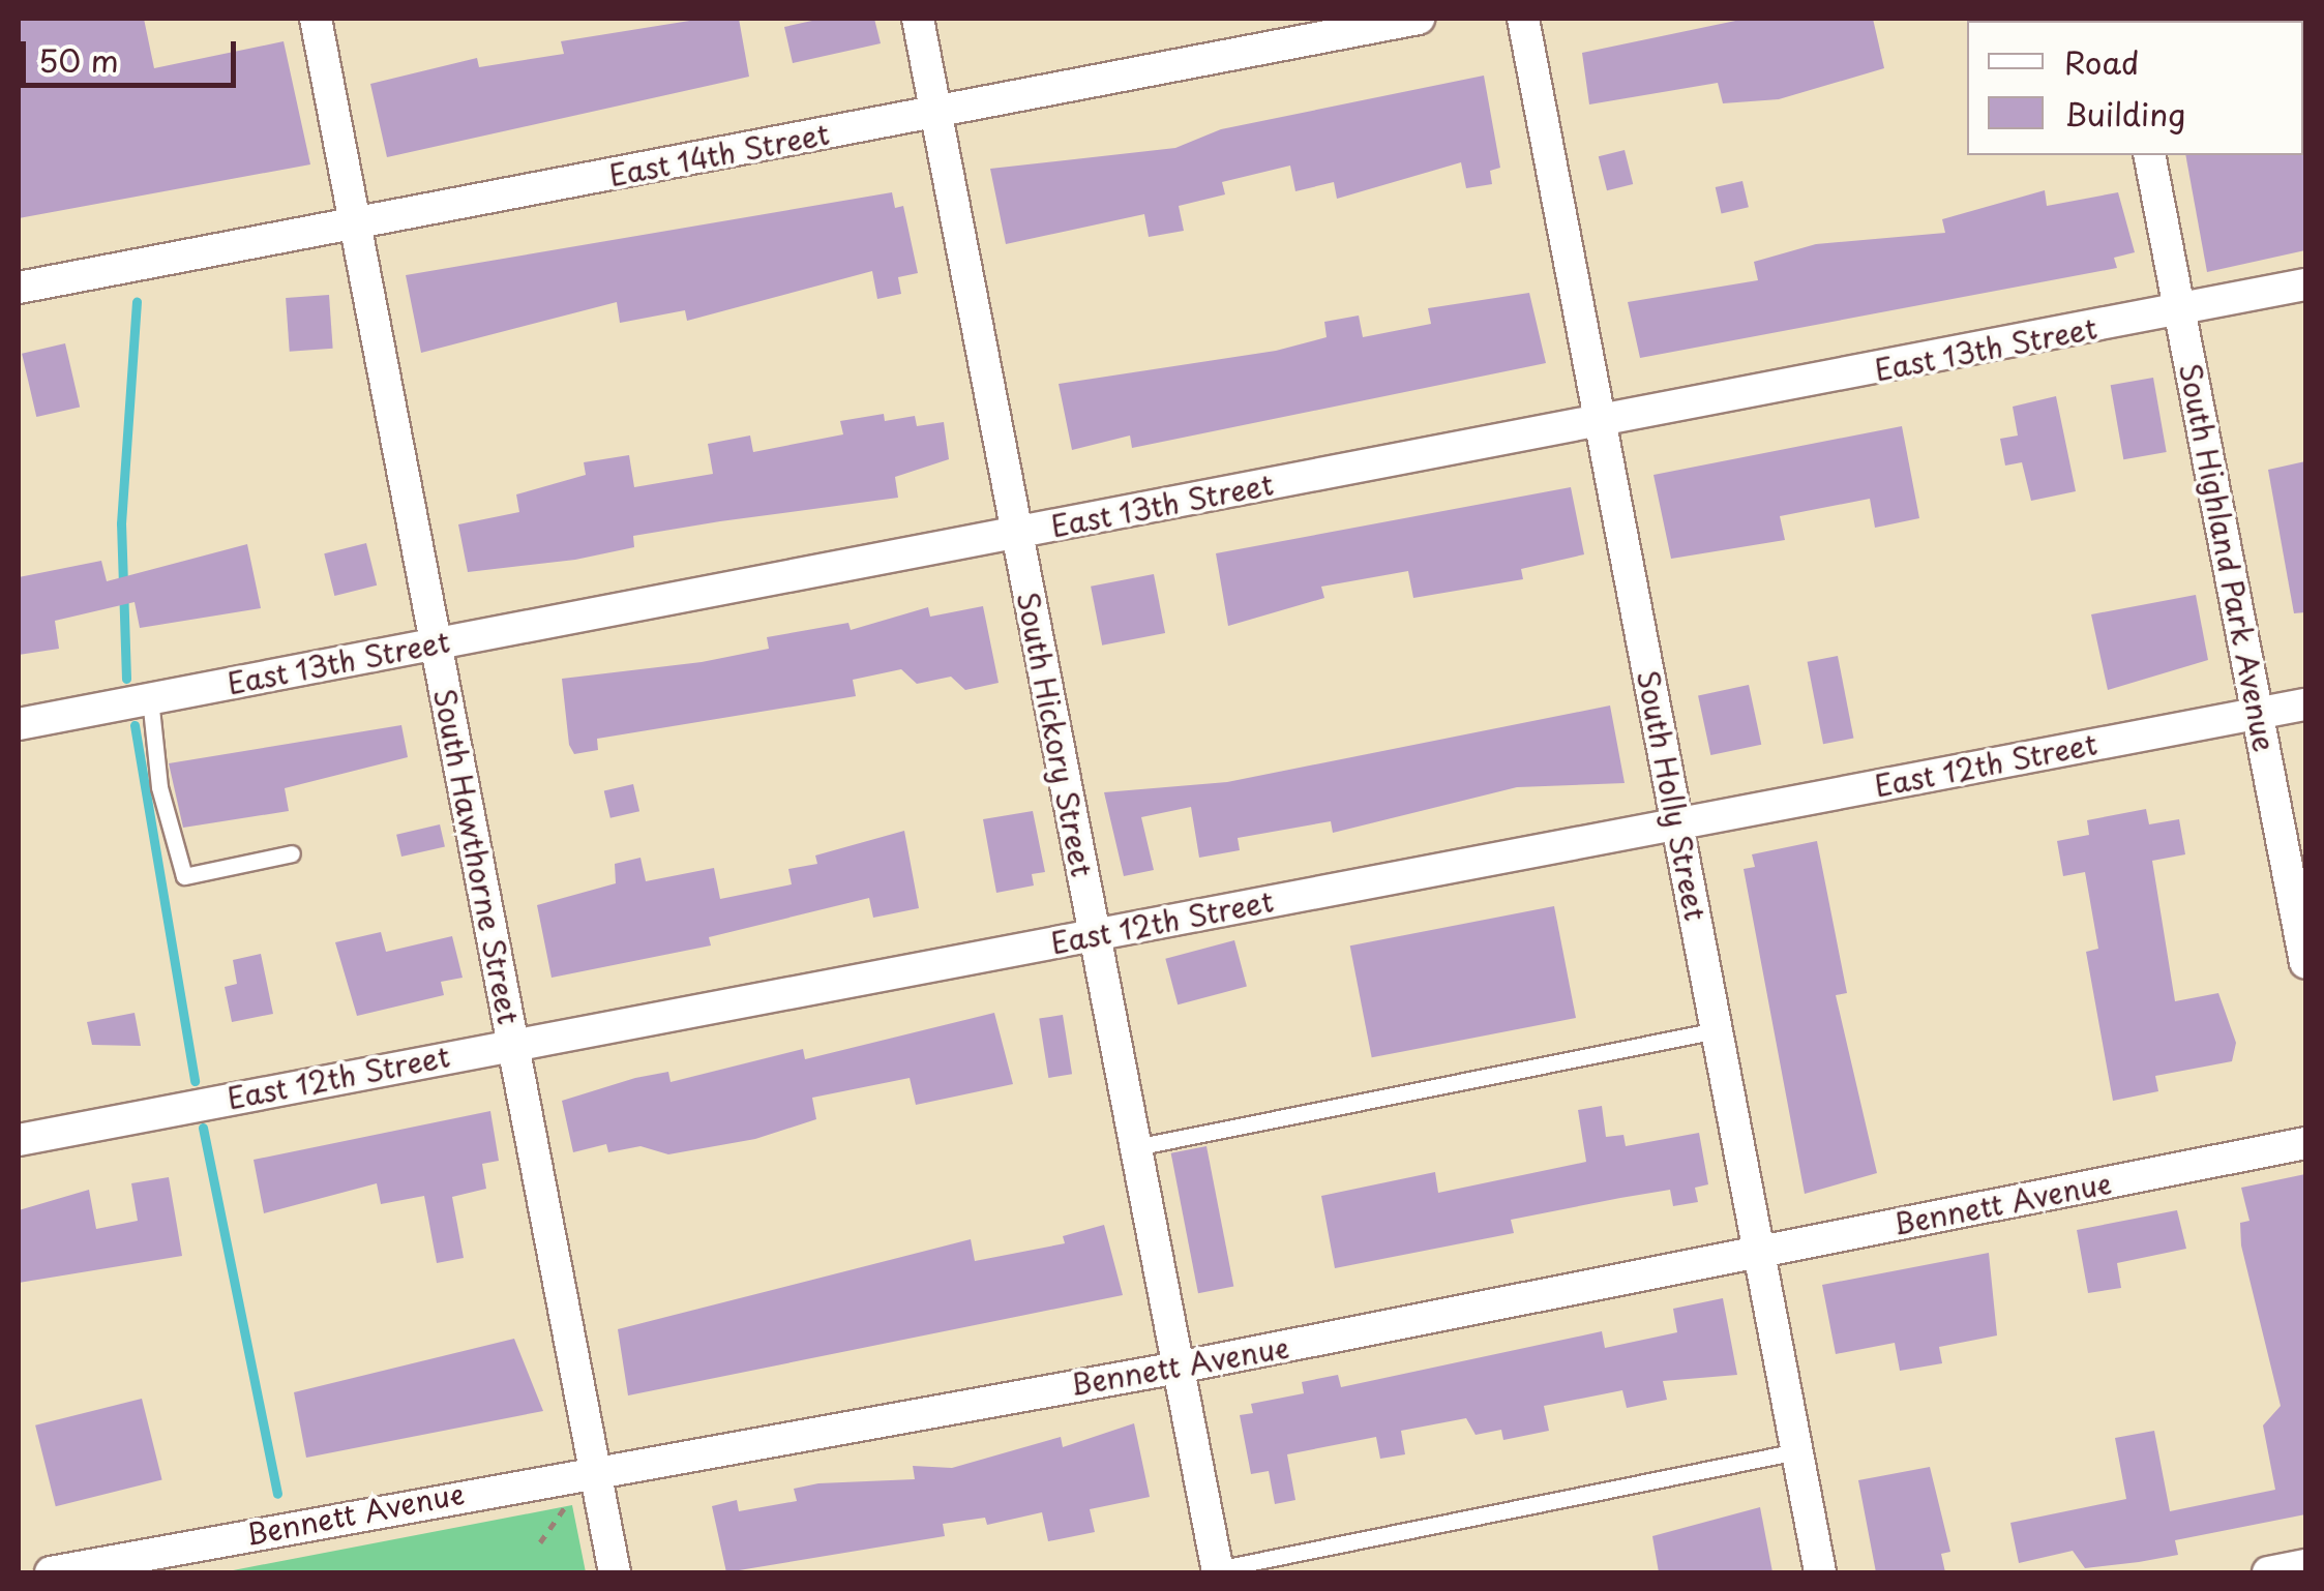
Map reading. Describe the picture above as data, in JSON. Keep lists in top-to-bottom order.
{
  "streets": {
    "street": [
      "East 14th Street",
      "East 13th Street",
      "South Highland Park Avenue",
      "South Hickory Street",
      "East 12th Street",
      "South Holly Street",
      "South Hawthorne Street",
      "Bennett Avenue"
    ]
  },
  "crossings": [
    ["East 14th Street", "South Hickory Street"],
    ["East 14th Street", "South Hawthorne Street"],
    ["East 13th Street", "South Highland Park Avenue"],
    ["East 13th Street", "South Hickory Street"],
    ["East 13th Street", "South Holly Street"],
    ["East 13th Street", "South Hawthorne Street"],
    ["South Highland Park Avenue", "East 12th Street"],
    ["South Hickory Street", "East 12th Street"],
    ["South Hickory Street", "Bennett Avenue"],
    ["East 12th Street", "South Holly Street"],
    ["East 12th Street", "South Hawthorne Street"],
    ["South Holly Street", "Bennett Avenue"],
    ["South Hawthorne Street", "Bennett Avenue"]
  ],
  "legend": ["Road", "Building"],
  "scale_bar": "50 m"
}
